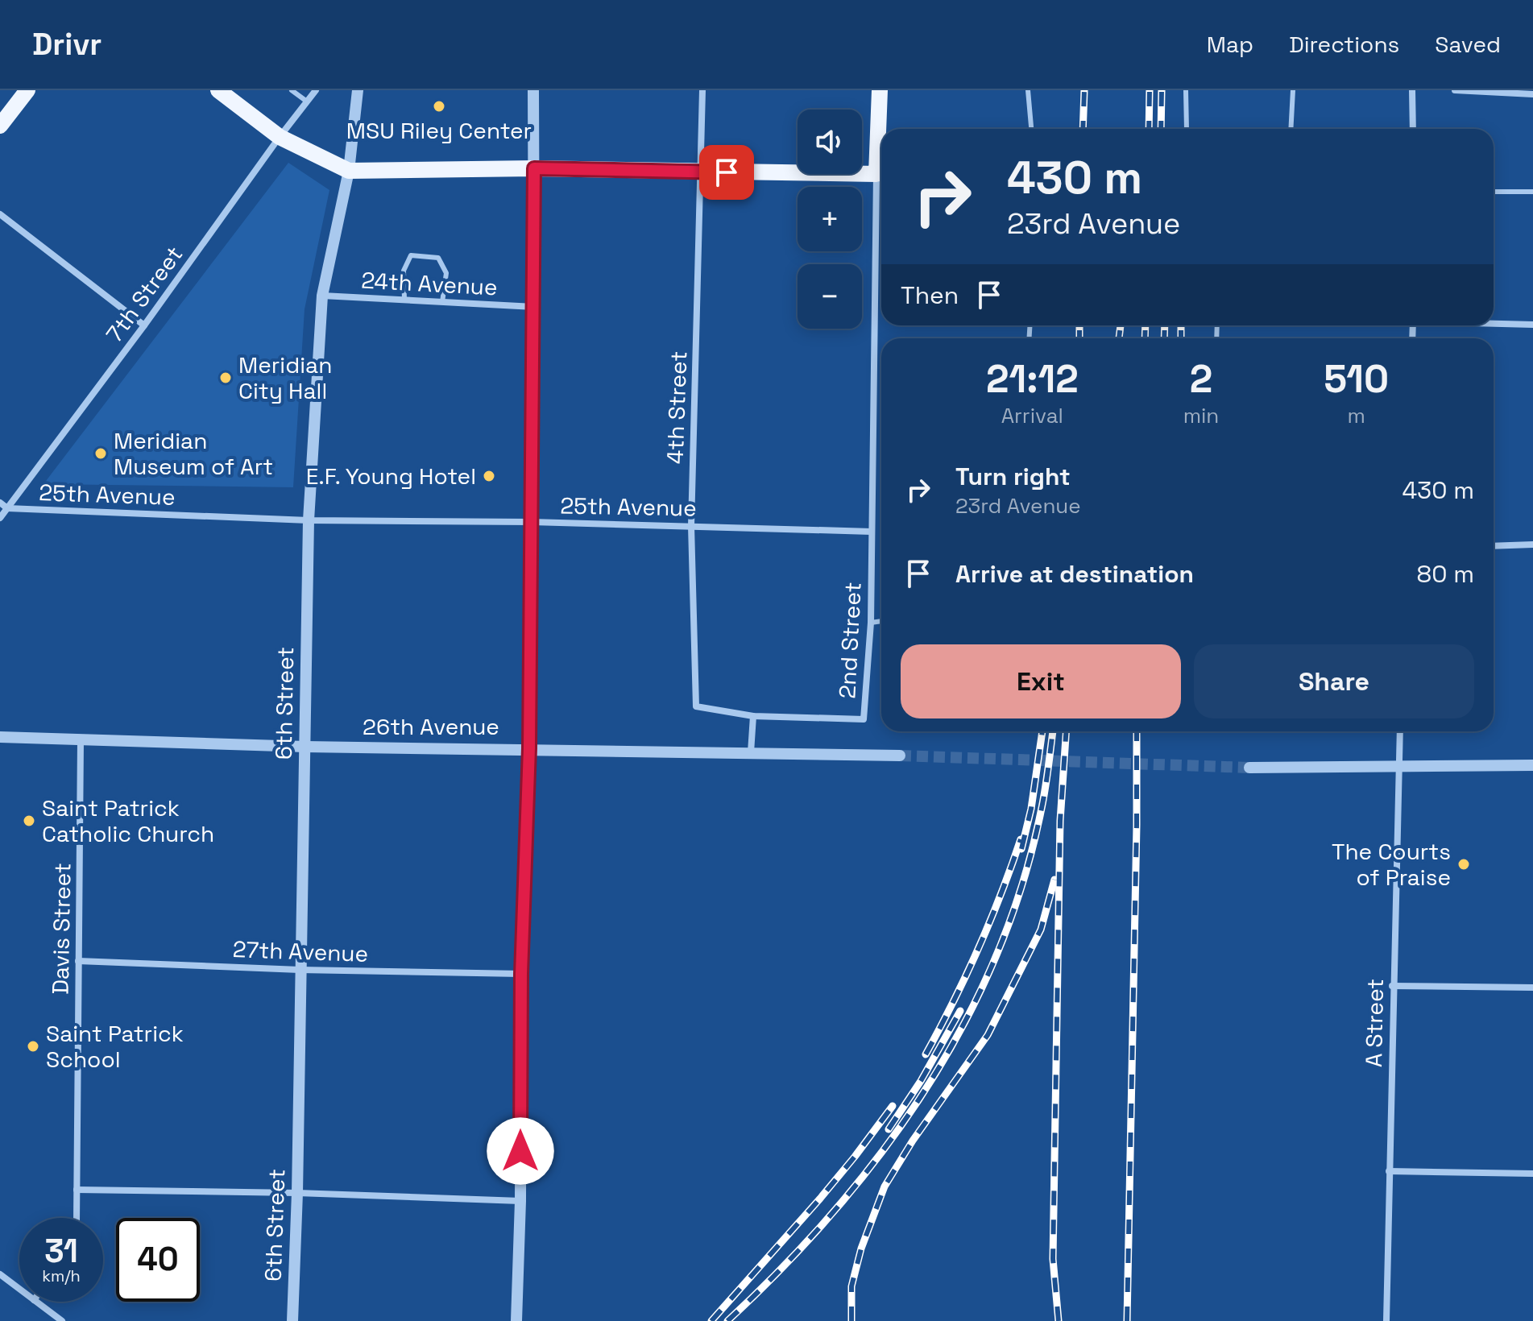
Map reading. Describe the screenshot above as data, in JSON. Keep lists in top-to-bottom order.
{
  "streets": {
    "street": [
      "24th Avenue",
      "7th Street",
      "4th Street",
      "25th Avenue",
      "2nd Street",
      "6th Street",
      "26th Avenue",
      "Davis Street",
      "27th Avenue",
      "A Street"
    ]
  },
  "crossings": [
    ["24th Avenue", "6th Street"],
    ["7th Street", "25th Avenue"],
    ["4th Street", "25th Avenue"],
    ["4th Street", "2nd Street"],
    ["25th Avenue", "2nd Street"],
    ["25th Avenue", "6th Street"],
    ["6th Street", "26th Avenue"],
    ["6th Street", "27th Avenue"],
    ["26th Avenue", "Davis Street"],
    ["Davis Street", "27th Avenue"]
  ],
  "places": [
    "MSU Riley Center",
    "Meridian City Hall",
    "Meridian Museum of Art",
    "E.F. Young Hotel",
    "Saint Patrick Catholic Church",
    "The Courts of Praise",
    "Saint Patrick School"
  ],
  "page": {
    "header": "Drivr",
    "nav": ["Map", "Directions", "Saved"],
    "map_buttons": ["+", "−"],
    "turn": ["430 m", "23rd Avenue"],
    "then": "Then",
    "eta": [
      "21:12",
      "Arrival",
      "2",
      "min",
      "510",
      "m"
    ],
    "list": [
      {
        "name": "Turn right",
        "note": "23rd Avenue",
        "value": "430 m"
      },
      {
        "name": "Arrive at destination",
        "value": "80 m"
      }
    ],
    "buttons": ["Exit", "Share"],
    "speed": "31 km/h",
    "limit": "40"
  }
}
